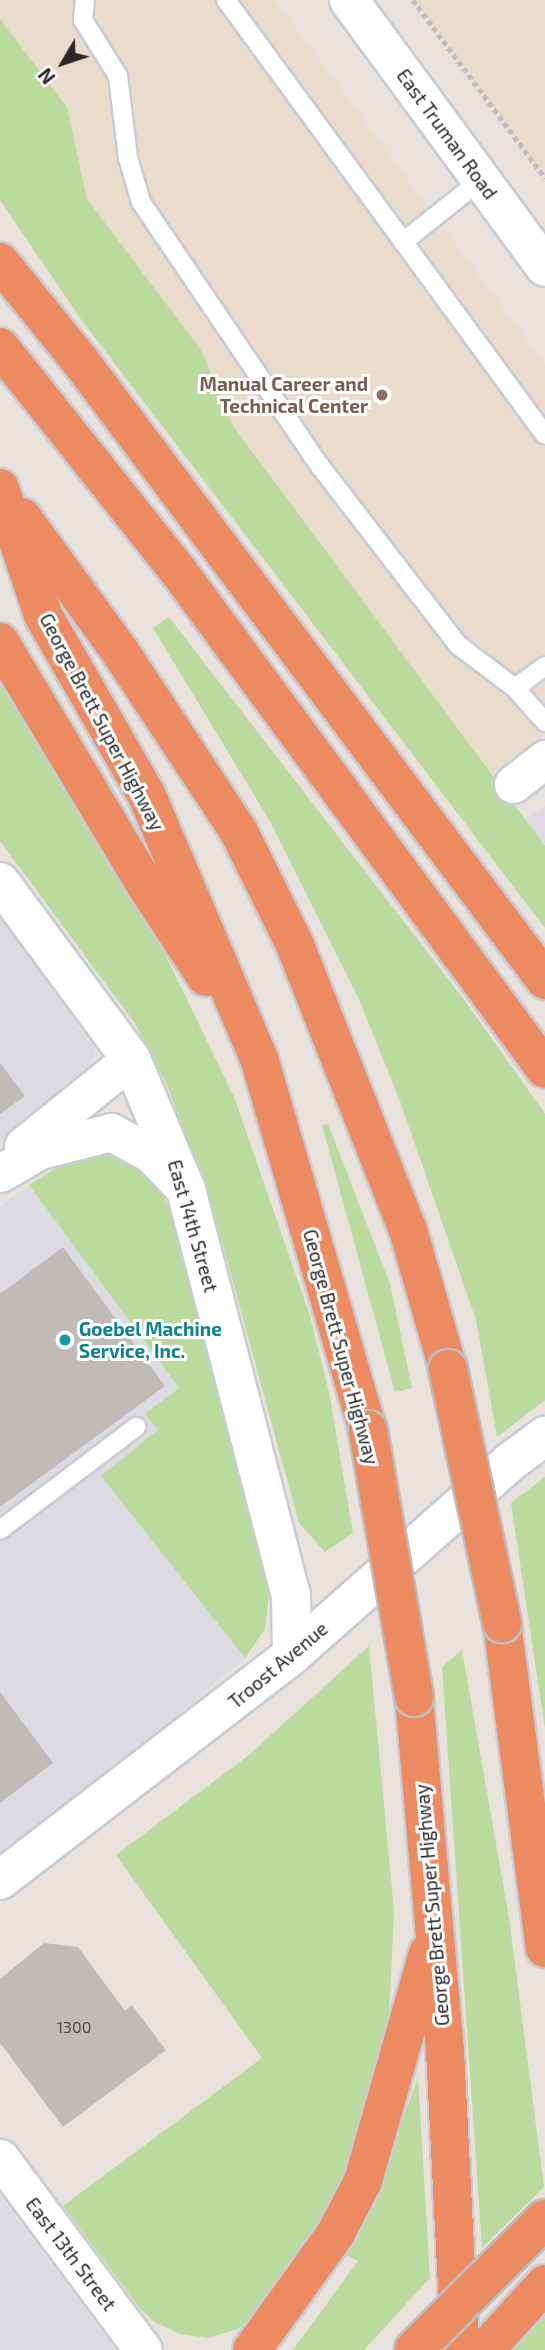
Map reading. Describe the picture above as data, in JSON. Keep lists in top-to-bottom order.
{
  "streets": {
    "highway": ["George Brett Super Highway"],
    "street": [
      "East Truman Road",
      "East 14th Street",
      "Troost Avenue",
      "East 13th Street"
    ]
  },
  "crossings": [
    ["East 14th Street", "Troost Avenue"]
  ],
  "places": ["Manual Career and Technical Center", "Goebel Machine Service, Inc."],
  "house_numbers": ["1300"],
  "north": "bottom left"
}
